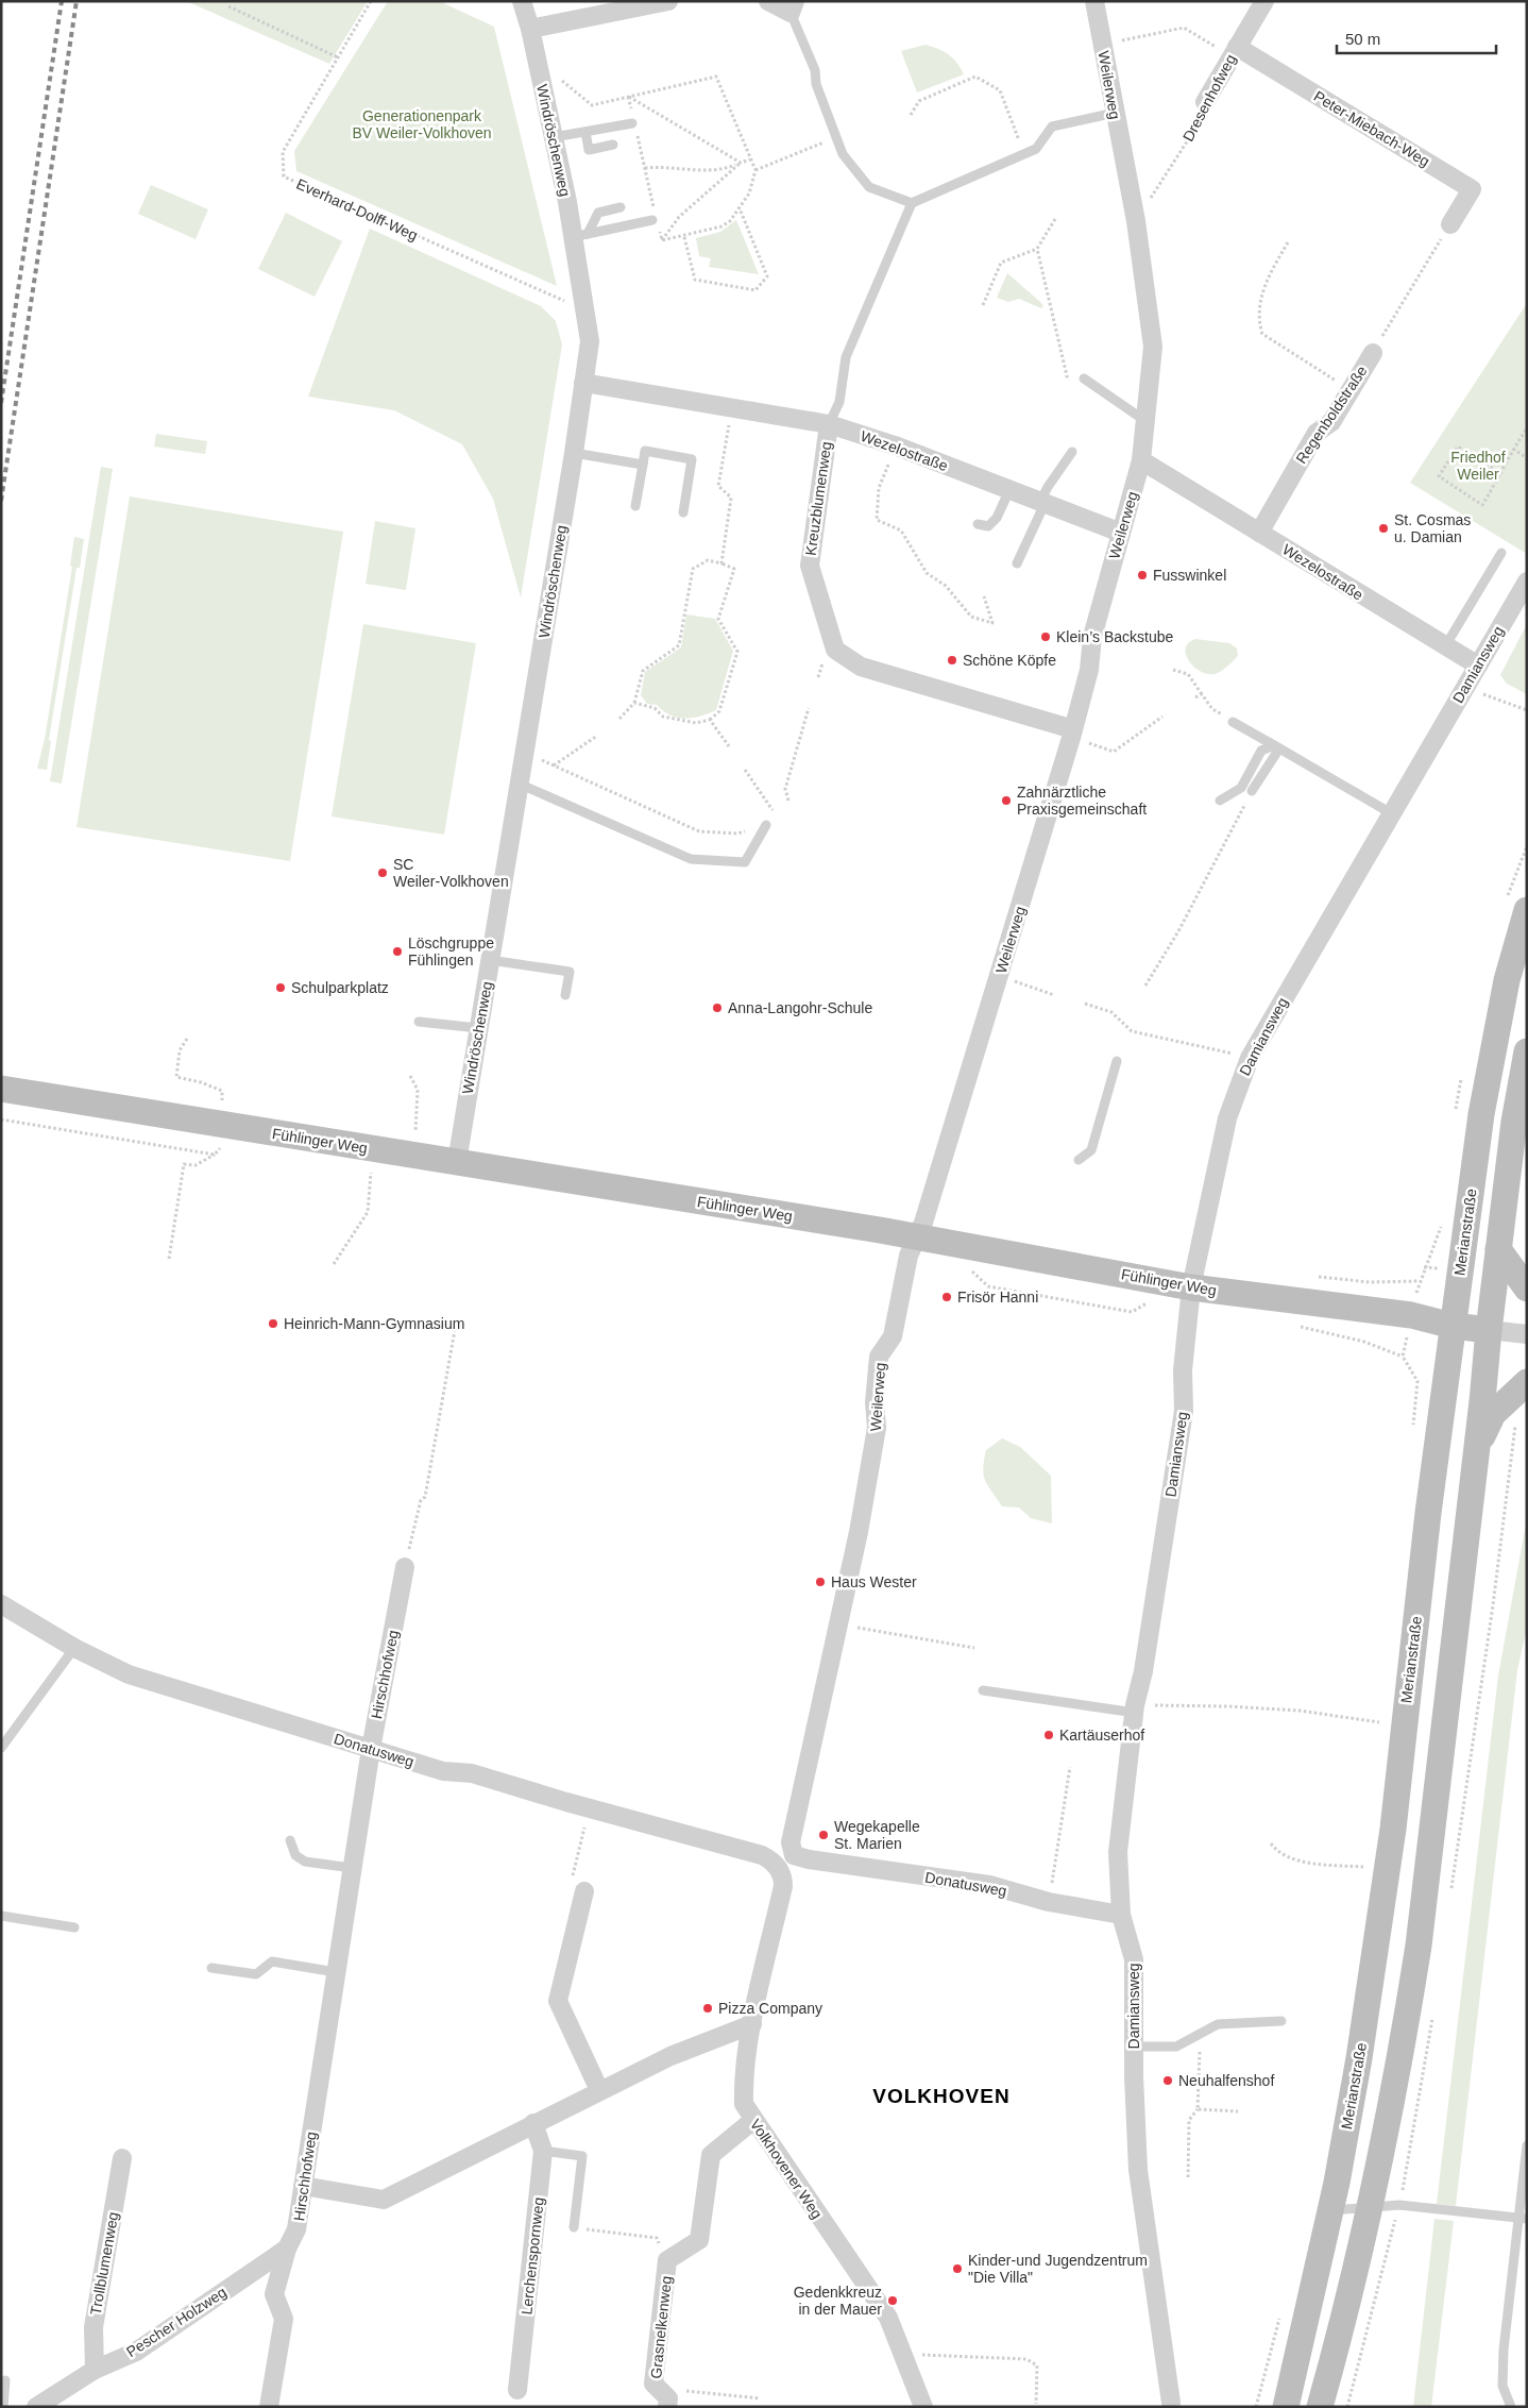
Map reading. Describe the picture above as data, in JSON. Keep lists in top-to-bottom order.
{
  "streets": {
    "street": [
      "Weilerweg",
      "Dresenhofweg",
      "Peter-Miebach-Weg",
      "Windröschenweg",
      "Regenboldstraße",
      "Wezelostraße",
      "Kreuzblumenweg",
      "Damiansweg",
      "Fühlinger Weg",
      "Merianstraße",
      "Hirschhofweg",
      "Donatusweg",
      "Volkhovener Weg",
      "Lerchenspornweg",
      "Trollblumenweg",
      "Pescher Holzweg",
      "Grasnelkenweg"
    ],
    "path": ["Everhard-Dolff-Weg"]
  },
  "crossings": [
    ["Weilerweg", "Dresenhofweg"],
    ["Weilerweg", "Wezelostraße"],
    ["Weilerweg", "Kreuzblumenweg"],
    ["Weilerweg", "Fühlinger Weg"],
    ["Weilerweg", "Donatusweg"],
    ["Dresenhofweg", "Peter-Miebach-Weg"],
    ["Windröschenweg", "Everhard-Dolff-Weg"],
    ["Windröschenweg", "Wezelostraße"],
    ["Windröschenweg", "Fühlinger Weg"],
    ["Regenboldstraße", "Wezelostraße"],
    ["Wezelostraße", "Kreuzblumenweg"],
    ["Wezelostraße", "Damiansweg"],
    ["Damiansweg", "Fühlinger Weg"],
    ["Damiansweg", "Donatusweg"],
    ["Fühlinger Weg", "Merianstraße"],
    ["Hirschhofweg", "Donatusweg"],
    ["Hirschhofweg", "Pescher Holzweg"],
    ["Donatusweg", "Volkhovener Weg"],
    ["Volkhovener Weg", "Grasnelkenweg"],
    ["Trollblumenweg", "Pescher Holzweg"]
  ],
  "districts": ["VOLKHOVEN"],
  "parks": ["Generationenpark BV Weiler-Volkhoven", "Friedhof Weiler"],
  "places": [
    "St. Cosmas u. Damian",
    "Fusswinkel",
    "Klein’s Backstube",
    "Schöne Köpfe",
    "Zahnärztliche Praxisgemeinschaft",
    "SC Weiler-Volkhoven",
    "Löschgruppe Fühlingen",
    "Schulparkplatz",
    "Anna-Langohr-Schule",
    "Frisör Hanni",
    "Heinrich-Mann-Gymnasium",
    "Haus Wester",
    "Kartäuserhof",
    "Wegekapelle St. Marien",
    "Pizza Company",
    "Neuhalfenshof",
    "Kinder-und Jugendzentrum \"Die Villa\"",
    "Gedenkkreuz in der Mauer"
  ],
  "scale_bar": "50 m"
}
